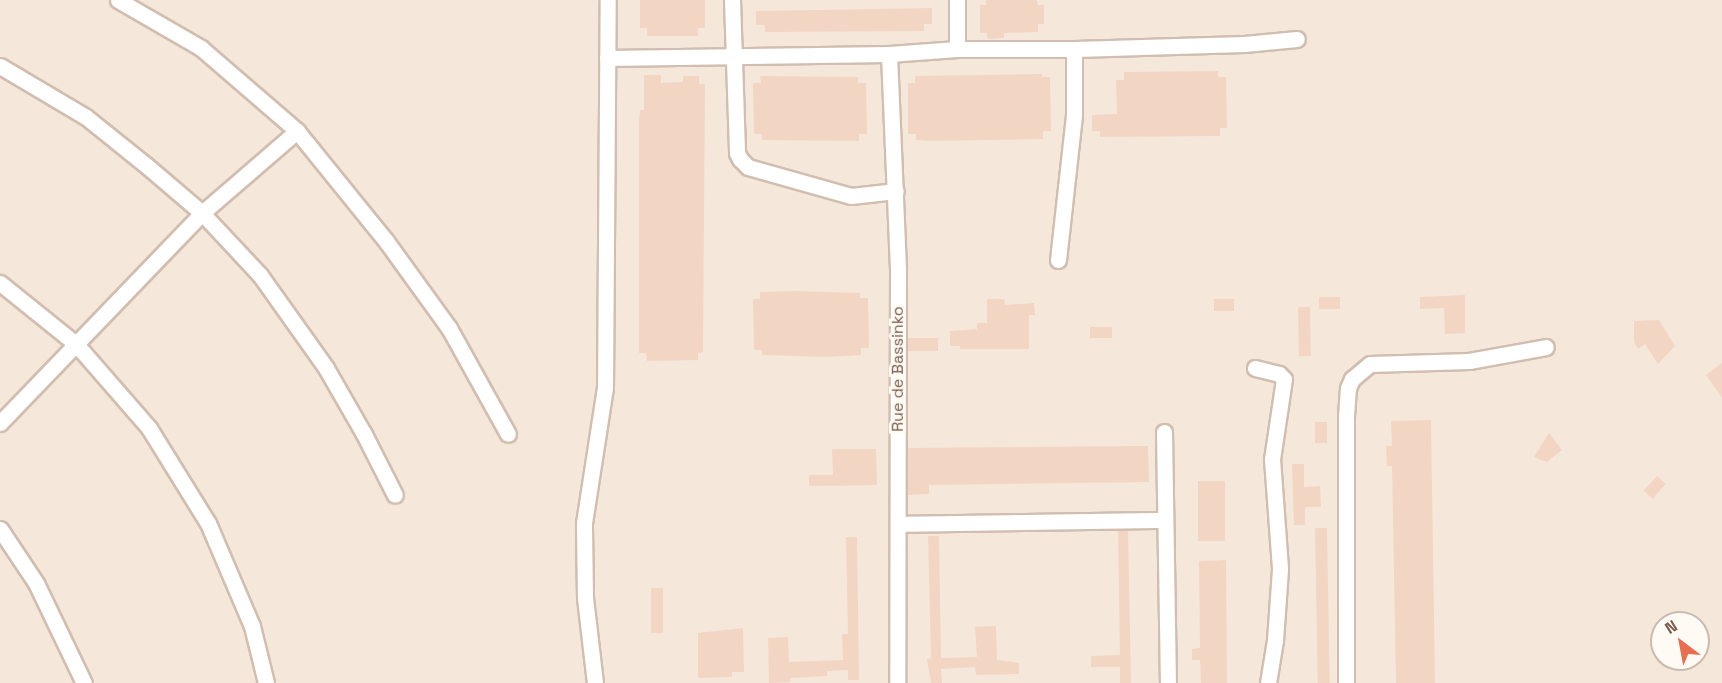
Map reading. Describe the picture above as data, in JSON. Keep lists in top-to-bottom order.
{
  "streets": {
    "street": ["Rue de Bassinko"]
  },
  "north": "top left"
}
